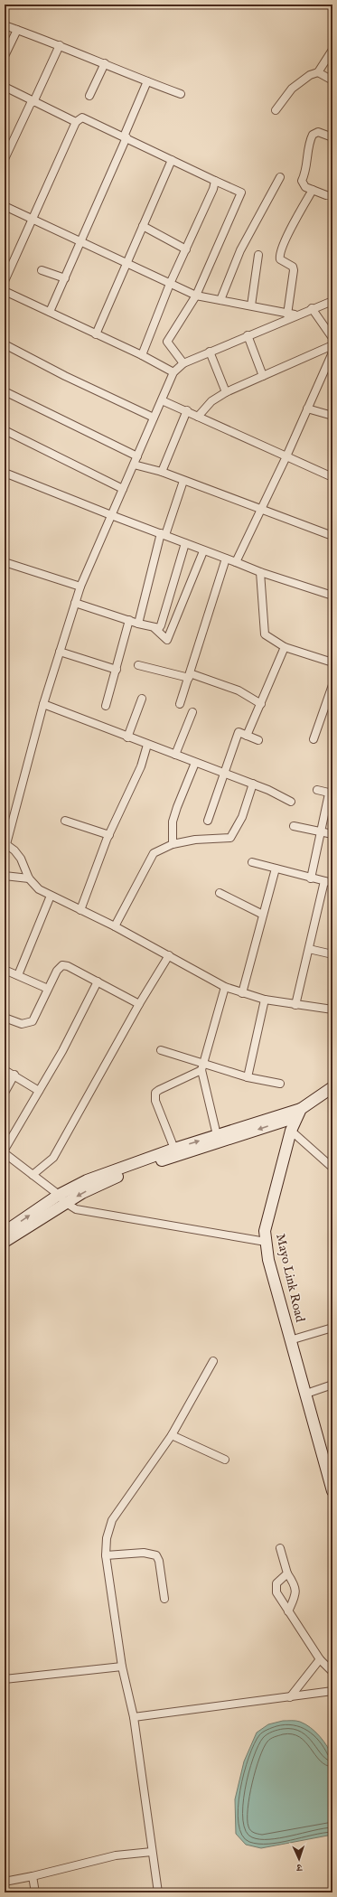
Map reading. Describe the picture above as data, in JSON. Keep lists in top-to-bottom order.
{
  "streets": {
    "street": ["Mayo Link Road"]
  },
  "north": "bottom"
}
